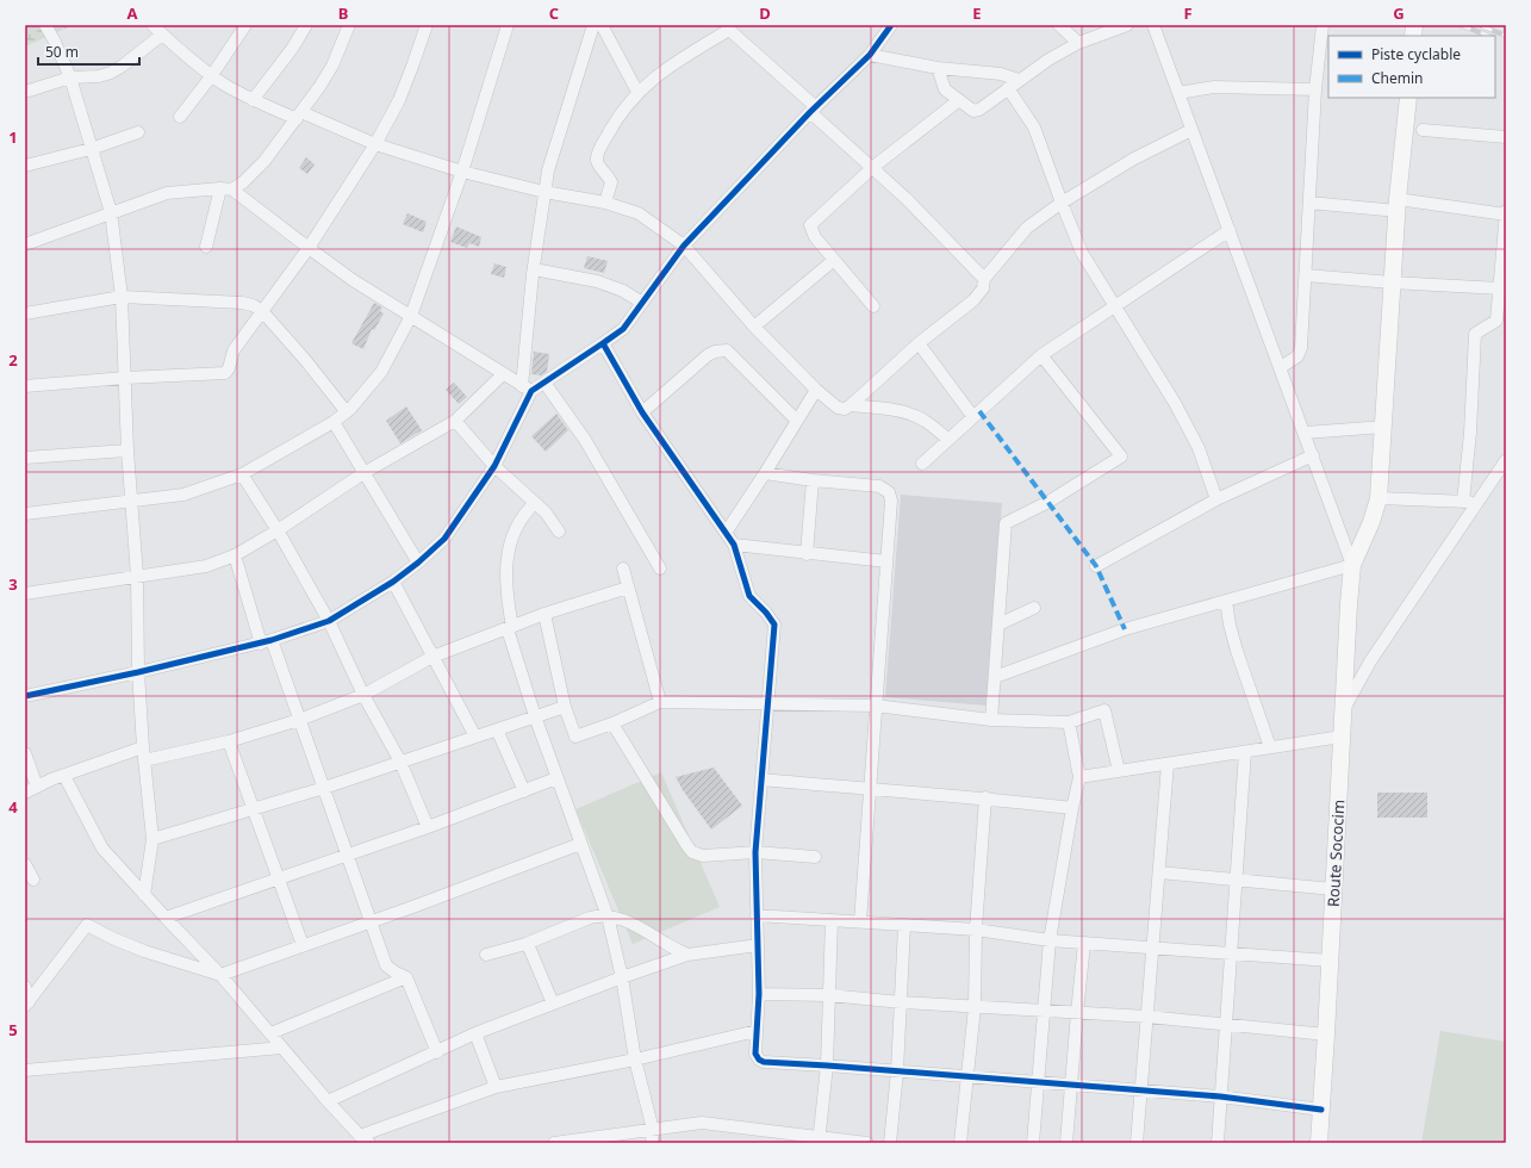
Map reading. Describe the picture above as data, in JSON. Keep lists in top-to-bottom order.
{
  "streets": {
    "street": ["Route Sococim"]
  },
  "legend": ["Piste cyclable", "Chemin"],
  "scale_bar": "50 m",
  "grid": {
    "columns": [
      "A",
      "B",
      "C",
      "D",
      "E",
      "F",
      "G"
    ],
    "rows": [
      "1",
      "2",
      "3",
      "4",
      "5"
    ]
  }
}
